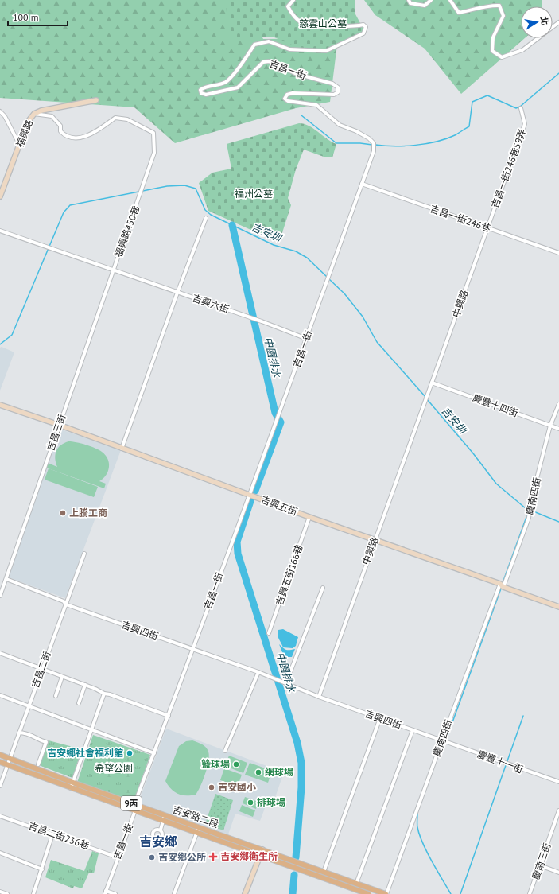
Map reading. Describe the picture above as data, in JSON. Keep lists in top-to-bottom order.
{
  "streets": {
    "main road": ["9丙", "吉安路二段"],
    "street": [
      "吉昌一街",
      "福興路",
      "吉昌一街246巷59弄",
      "吉昌一街246巷",
      "福興路450巷",
      "吉興六街",
      "中興路",
      "慶豐十四街",
      "吉昌三街",
      "慶南四街",
      "吉興五街",
      "吉興五街166巷",
      "吉興四街",
      "吉昌二街",
      "慶豐十一街",
      "吉昌二街236巷",
      "慶南三街"
    ]
  },
  "crossings": [
    ["吉昌一街", "吉昌一街246巷"],
    ["吉昌一街", "吉興六街"],
    ["吉昌一街", "吉興五街"],
    ["吉昌一街", "吉興四街"],
    ["吉昌一街", "吉安路二段"],
    ["吉昌一街", "吉昌二街236巷"],
    ["福興路", "福興路450巷"],
    ["吉昌一街246巷59弄", "吉昌一街246巷"],
    ["吉昌一街246巷59弄", "中興路"],
    ["吉昌一街246巷", "中興路"],
    ["福興路450巷", "吉興六街"],
    ["福興路450巷", "吉昌三街"],
    ["吉興六街", "吉昌三街"],
    ["中興路", "慶豐十四街"],
    ["中興路", "吉興五街"],
    ["中興路", "吉興四街"],
    ["慶豐十四街", "慶南四街"],
    ["吉昌三街", "吉興五街"],
    ["吉昌三街", "吉興四街"],
    ["慶南四街", "吉興五街"],
    ["慶南四街", "吉興四街"],
    ["慶南四街", "慶豐十一街"],
    ["慶南四街", "吉安路二段"],
    ["吉興五街", "吉興五街166巷"],
    ["吉興四街", "吉昌二街"],
    ["吉興四街", "慶豐十一街"],
    ["吉昌二街", "吉安路二段"]
  ],
  "districts": ["吉安鄉"],
  "water": ["吉安圳", "中園排水"],
  "parks": ["慈雲山公墓", "福州公墓", "希望公園"],
  "places": {
    "other": [
      "上騰工商",
      "吉安鄉社會福利館",
      "籃球場",
      "網球場",
      "吉安國小",
      "排球場",
      "吉安鄉公所"
    ],
    "health": ["吉安鄉衛生所"]
  },
  "scale_bar": "100 m",
  "north": "right"
}
